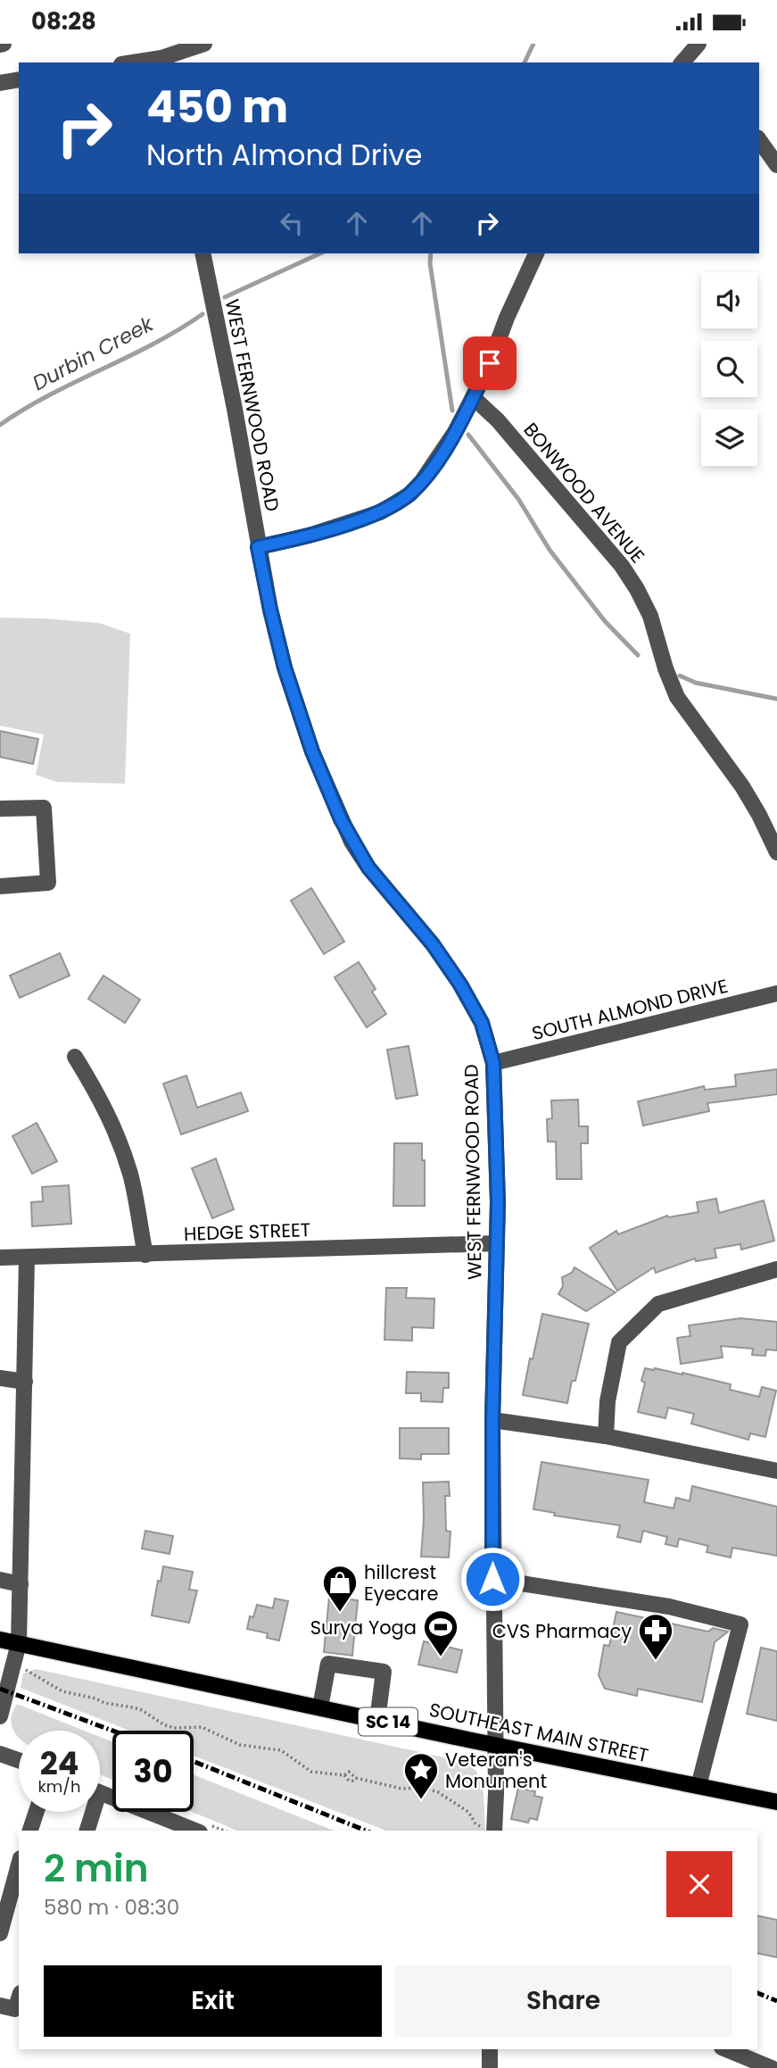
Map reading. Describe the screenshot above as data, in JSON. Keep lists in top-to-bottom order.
{
  "streets": {
    "main road": ["SC 14", "SOUTHEAST MAIN STREET"],
    "street": [
      "WEST FERNWOOD ROAD",
      "BONWOOD AVENUE",
      "SOUTH ALMOND DRIVE",
      "HEDGE STREET"
    ]
  },
  "crossings": [
    ["WEST FERNWOOD ROAD", "SOUTH ALMOND DRIVE"],
    ["WEST FERNWOOD ROAD", "HEDGE STREET"],
    ["WEST FERNWOOD ROAD", "SOUTHEAST MAIN STREET"]
  ],
  "water": ["Durbin Creek"],
  "places": {
    "shop": ["hillcrest Eyecare"],
    "sports": ["Surya Yoga"],
    "pharmacy": ["CVS Pharmacy"],
    "place": ["Veteran's Monument"]
  },
  "page": {
    "status": "08:28",
    "turn": ["450 m", "North Almond Drive"],
    "speed": "24 km/h",
    "limit": "30",
    "heading": ["2 min", "580 m · 08:30"],
    "buttons": ["Exit", "Share"]
  }
}
